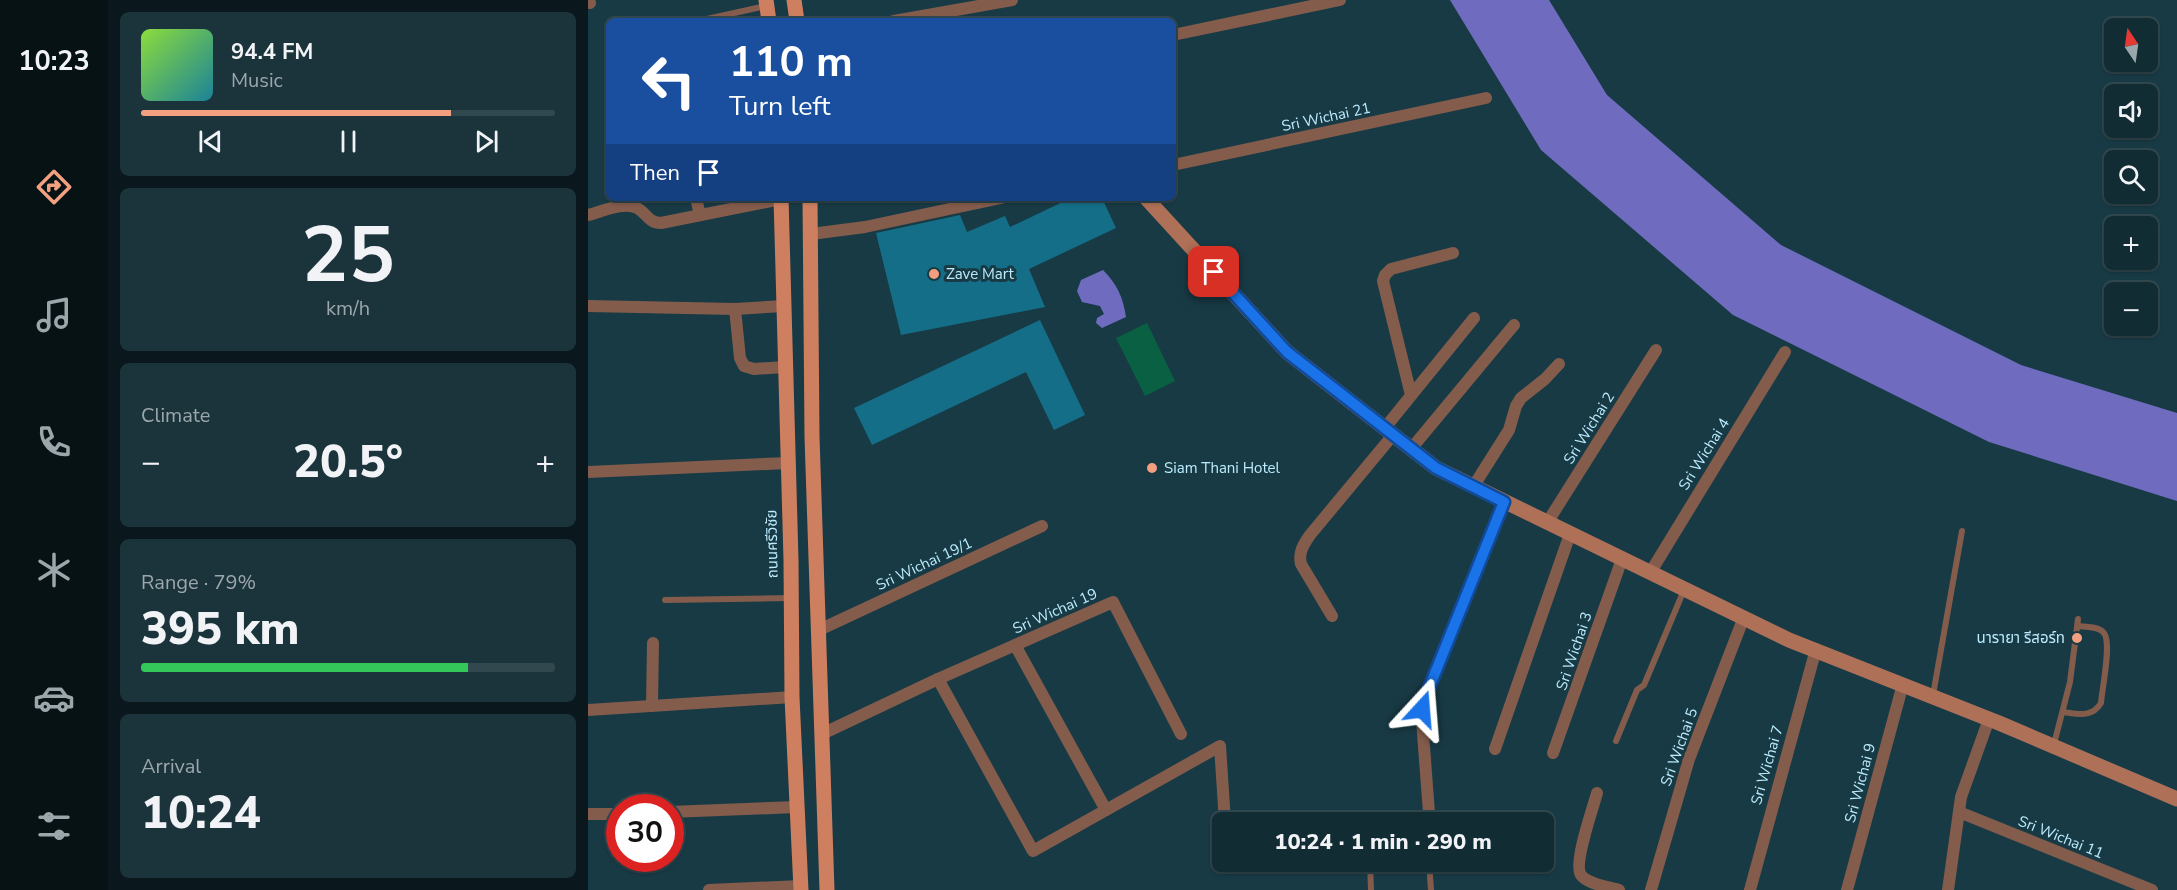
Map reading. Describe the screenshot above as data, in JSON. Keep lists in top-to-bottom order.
{
  "streets": {
    "main road": ["ถนนศรีวิชัย"],
    "street": [
      "Sri Wichai 21",
      "Sri Wichai 2",
      "Sri Wichai 4",
      "Sri Wichai 19/1",
      "Sri Wichai 19",
      "Sri Wichai 3",
      "Sri Wichai 5",
      "Sri Wichai 7",
      "Sri Wichai 9",
      "Sri Wichai 11"
    ]
  },
  "places": ["Zave Mart", "Siam Thani Hotel", "นารายา รีสอร์ท"],
  "north": "top",
  "page": {
    "tabs": "10:23",
    "map_buttons": ["+", "−"],
    "turn": ["110 m", "Turn left"],
    "song": ["94.4 FM", "Music"],
    "then": "Then",
    "tile": [
      ["25", "km/h"],
      "Climate",
      ["Range · 79%", "395 km"],
      ["Arrival", "10:24"]
    ],
    "heat": ["−", "20.5°", "+"],
    "limit": "30",
    "trip": "10:24 · 1 min · 290 m"
  }
}
